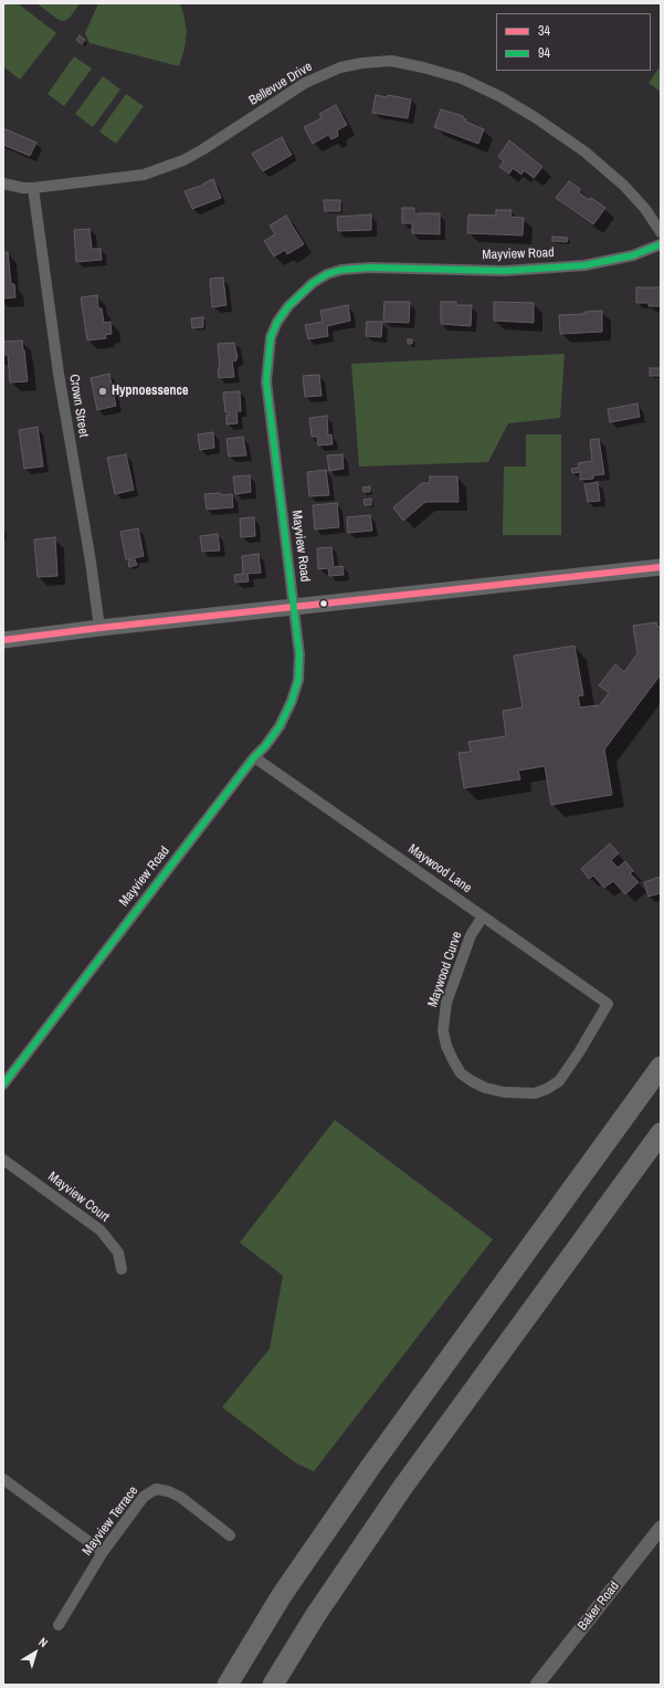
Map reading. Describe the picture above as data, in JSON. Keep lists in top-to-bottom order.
{
  "streets": {
    "street": [
      "Bellevue Drive",
      "Mayview Road",
      "Crown Street",
      "Maywood Lane",
      "Maywood Curve",
      "Mayview Court",
      "Mayview Terrace",
      "Baker Road"
    ]
  },
  "crossings": [
    ["Bellevue Drive", "Crown Street"],
    ["Mayview Road", "Maywood Lane"],
    ["Maywood Lane", "Maywood Curve"]
  ],
  "places": ["Hypnoessence"],
  "lines": ["transit line 94", "transit line 34"],
  "legend": ["34", "94"],
  "north": "top right"
}
